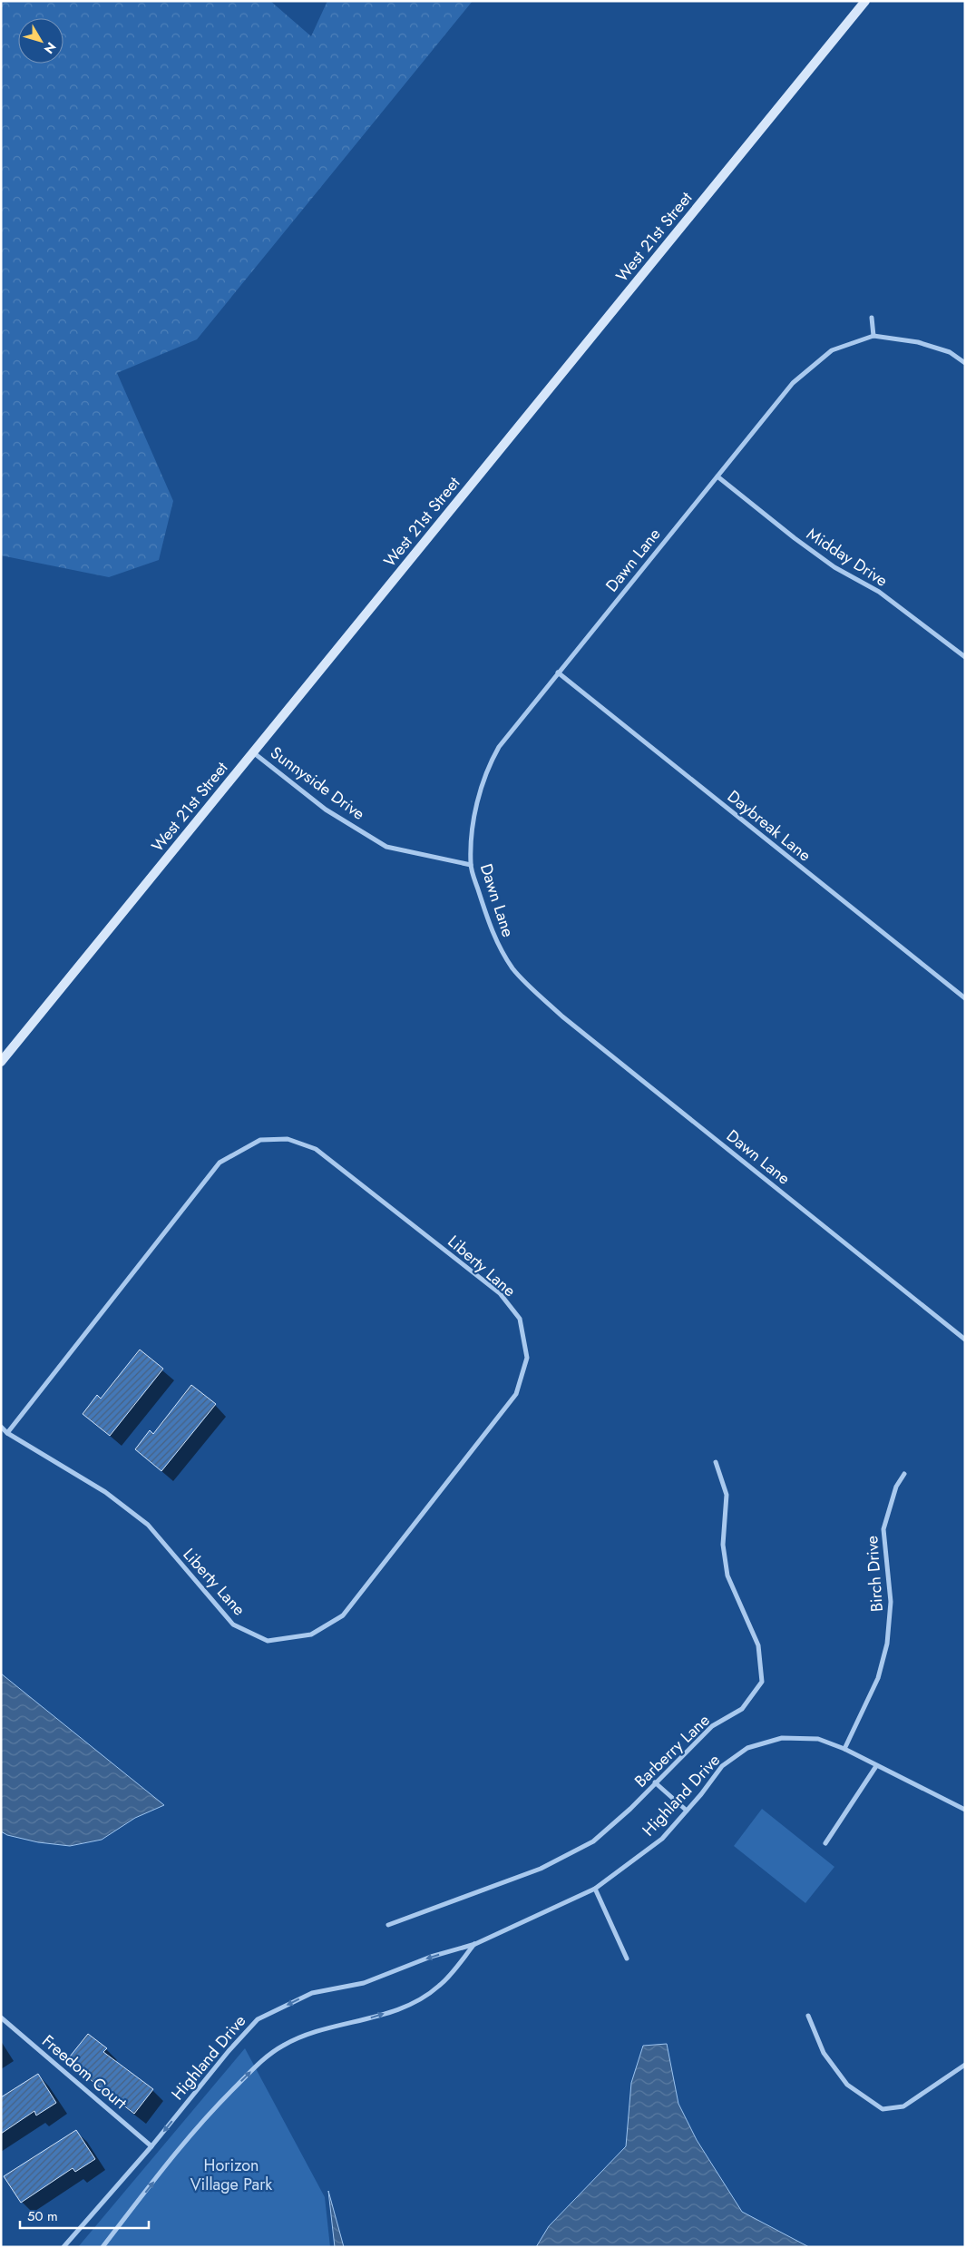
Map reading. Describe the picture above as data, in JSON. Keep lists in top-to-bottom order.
{
  "streets": {
    "street": [
      "West 21st Street",
      "Midday Drive",
      "Dawn Lane",
      "Sunnyside Drive",
      "Daybreak Lane",
      "Liberty Lane",
      "Birch Drive",
      "Barberry Lane",
      "Highland Drive",
      "Freedom Court"
    ]
  },
  "crossings": [
    ["West 21st Street", "Sunnyside Drive"],
    ["Midday Drive", "Dawn Lane"],
    ["Dawn Lane", "Sunnyside Drive"],
    ["Dawn Lane", "Daybreak Lane"],
    ["Birch Drive", "Highland Drive"],
    ["Highland Drive", "Freedom Court"]
  ],
  "parks": ["Horizon Village Park"],
  "scale_bar": "50 m",
  "north": "bottom right"
}
